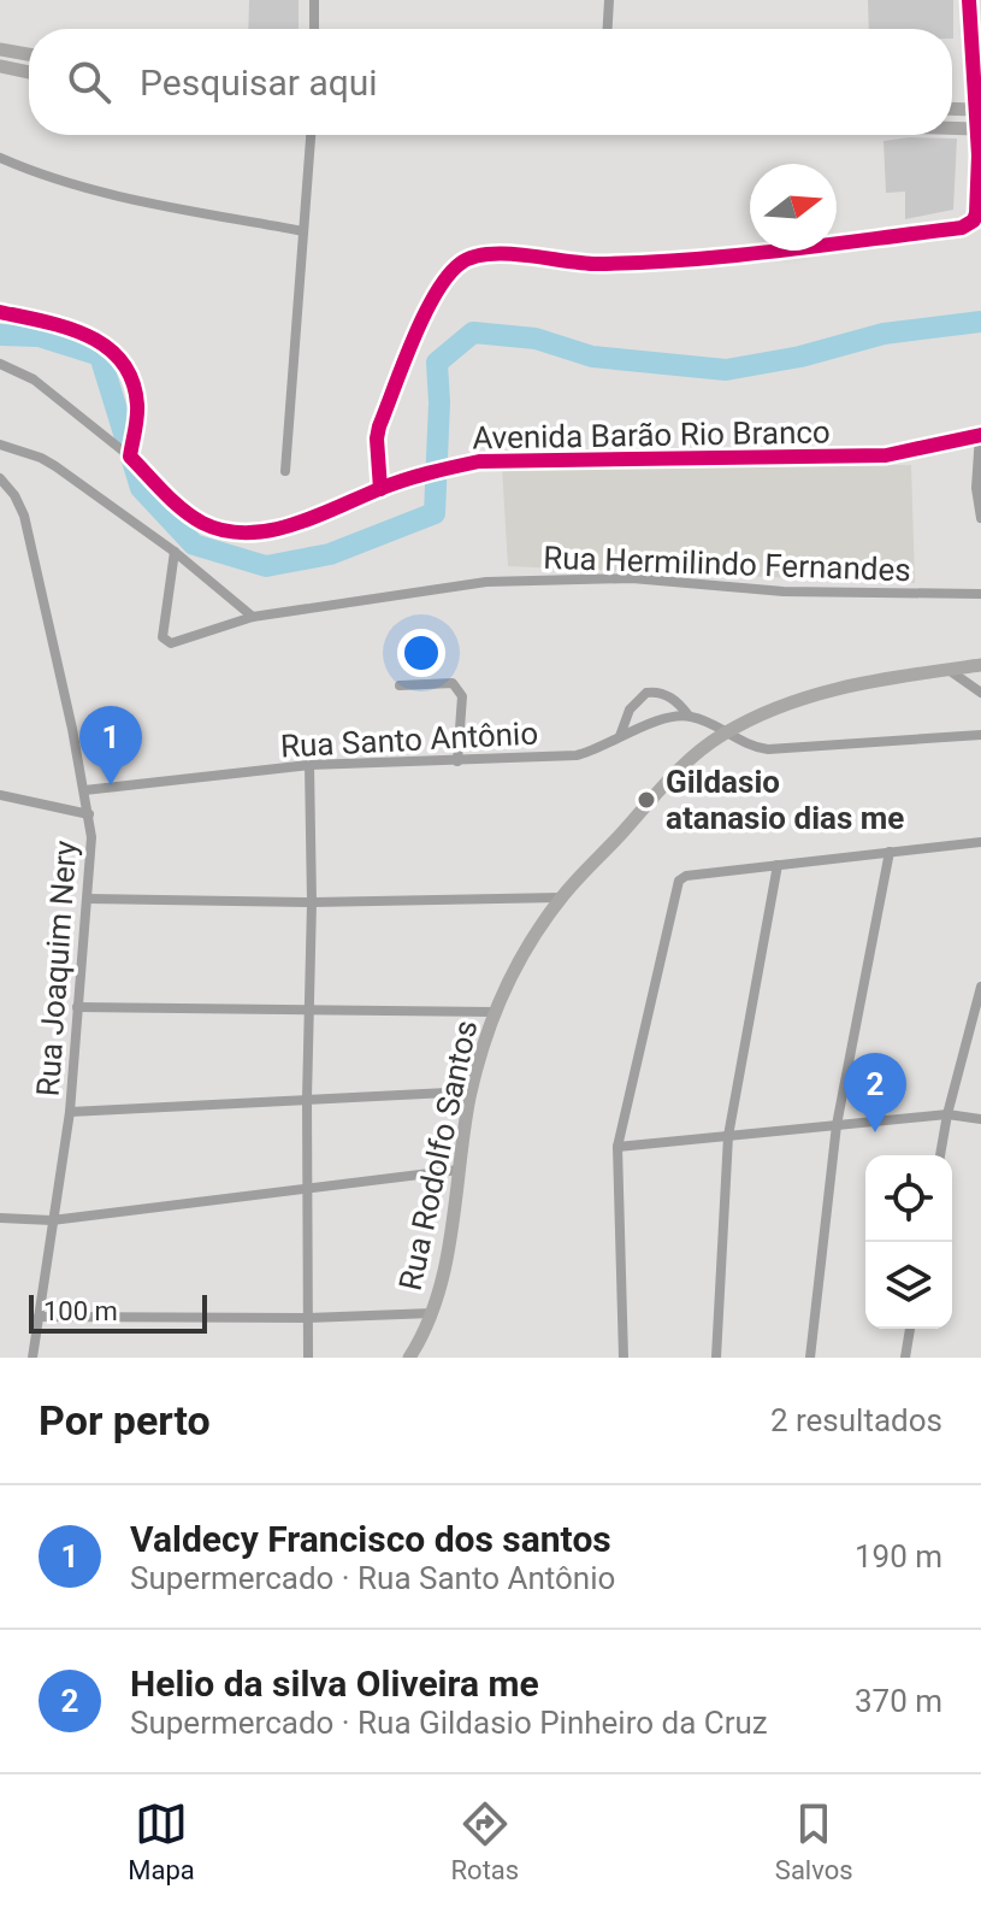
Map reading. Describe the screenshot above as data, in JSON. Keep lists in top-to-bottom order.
{
  "streets": {
    "main road": ["Rua Rodolfo Santos"],
    "street": [
      "Avenida Barão Rio Branco",
      "Rua Hermilindo Fernandes",
      "Rua Santo Antônio",
      "Rua Joaquim Nery"
    ]
  },
  "crossings": [
    ["Rua Santo Antônio", "Rua Joaquim Nery"]
  ],
  "places": ["Gildasio atanasio dias me"],
  "scale_bar": "100 m",
  "north": "right",
  "page": {
    "search": "Pesquisar aqui",
    "pins": ["1", "2"],
    "scale": "100 m",
    "heading": ["Por perto", "2 resultados"],
    "list": [
      {
        "mark": "1",
        "name": "Valdecy Francisco dos santos",
        "note": "Supermercado · Rua Santo Antônio",
        "value": "190 m"
      },
      {
        "mark": "2",
        "name": "Helio da silva Oliveira me",
        "note": "Supermercado · Rua Gildasio Pinheiro da Cruz",
        "value": "370 m"
      }
    ],
    "nav": ["Mapa", "Rotas", "Salvos"]
  }
}
